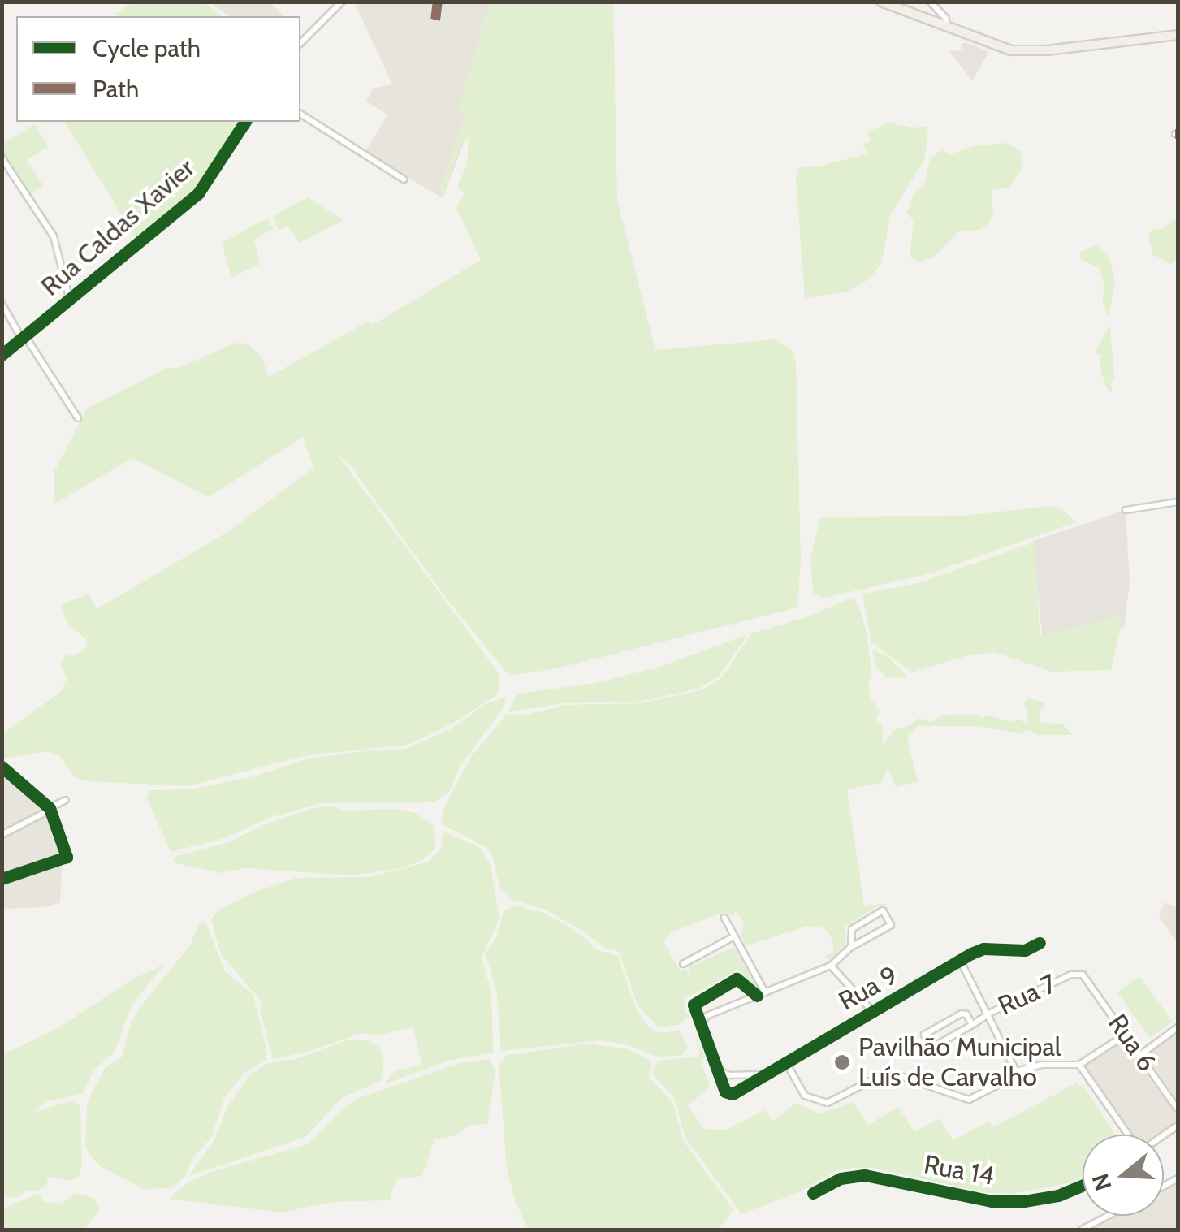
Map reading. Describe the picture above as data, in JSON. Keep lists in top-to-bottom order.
{
  "streets": {
    "street": [
      "Rua Caldas Xavier",
      "Rua 9",
      "Rua 7",
      "Rua 6",
      "Rua 14"
    ]
  },
  "crossings": [
    ["Rua 7", "Rua 6"]
  ],
  "places": ["Pavilhão Municipal Luís de Carvalho"],
  "legend": ["Cycle path", "Path"],
  "north": "left"
}
